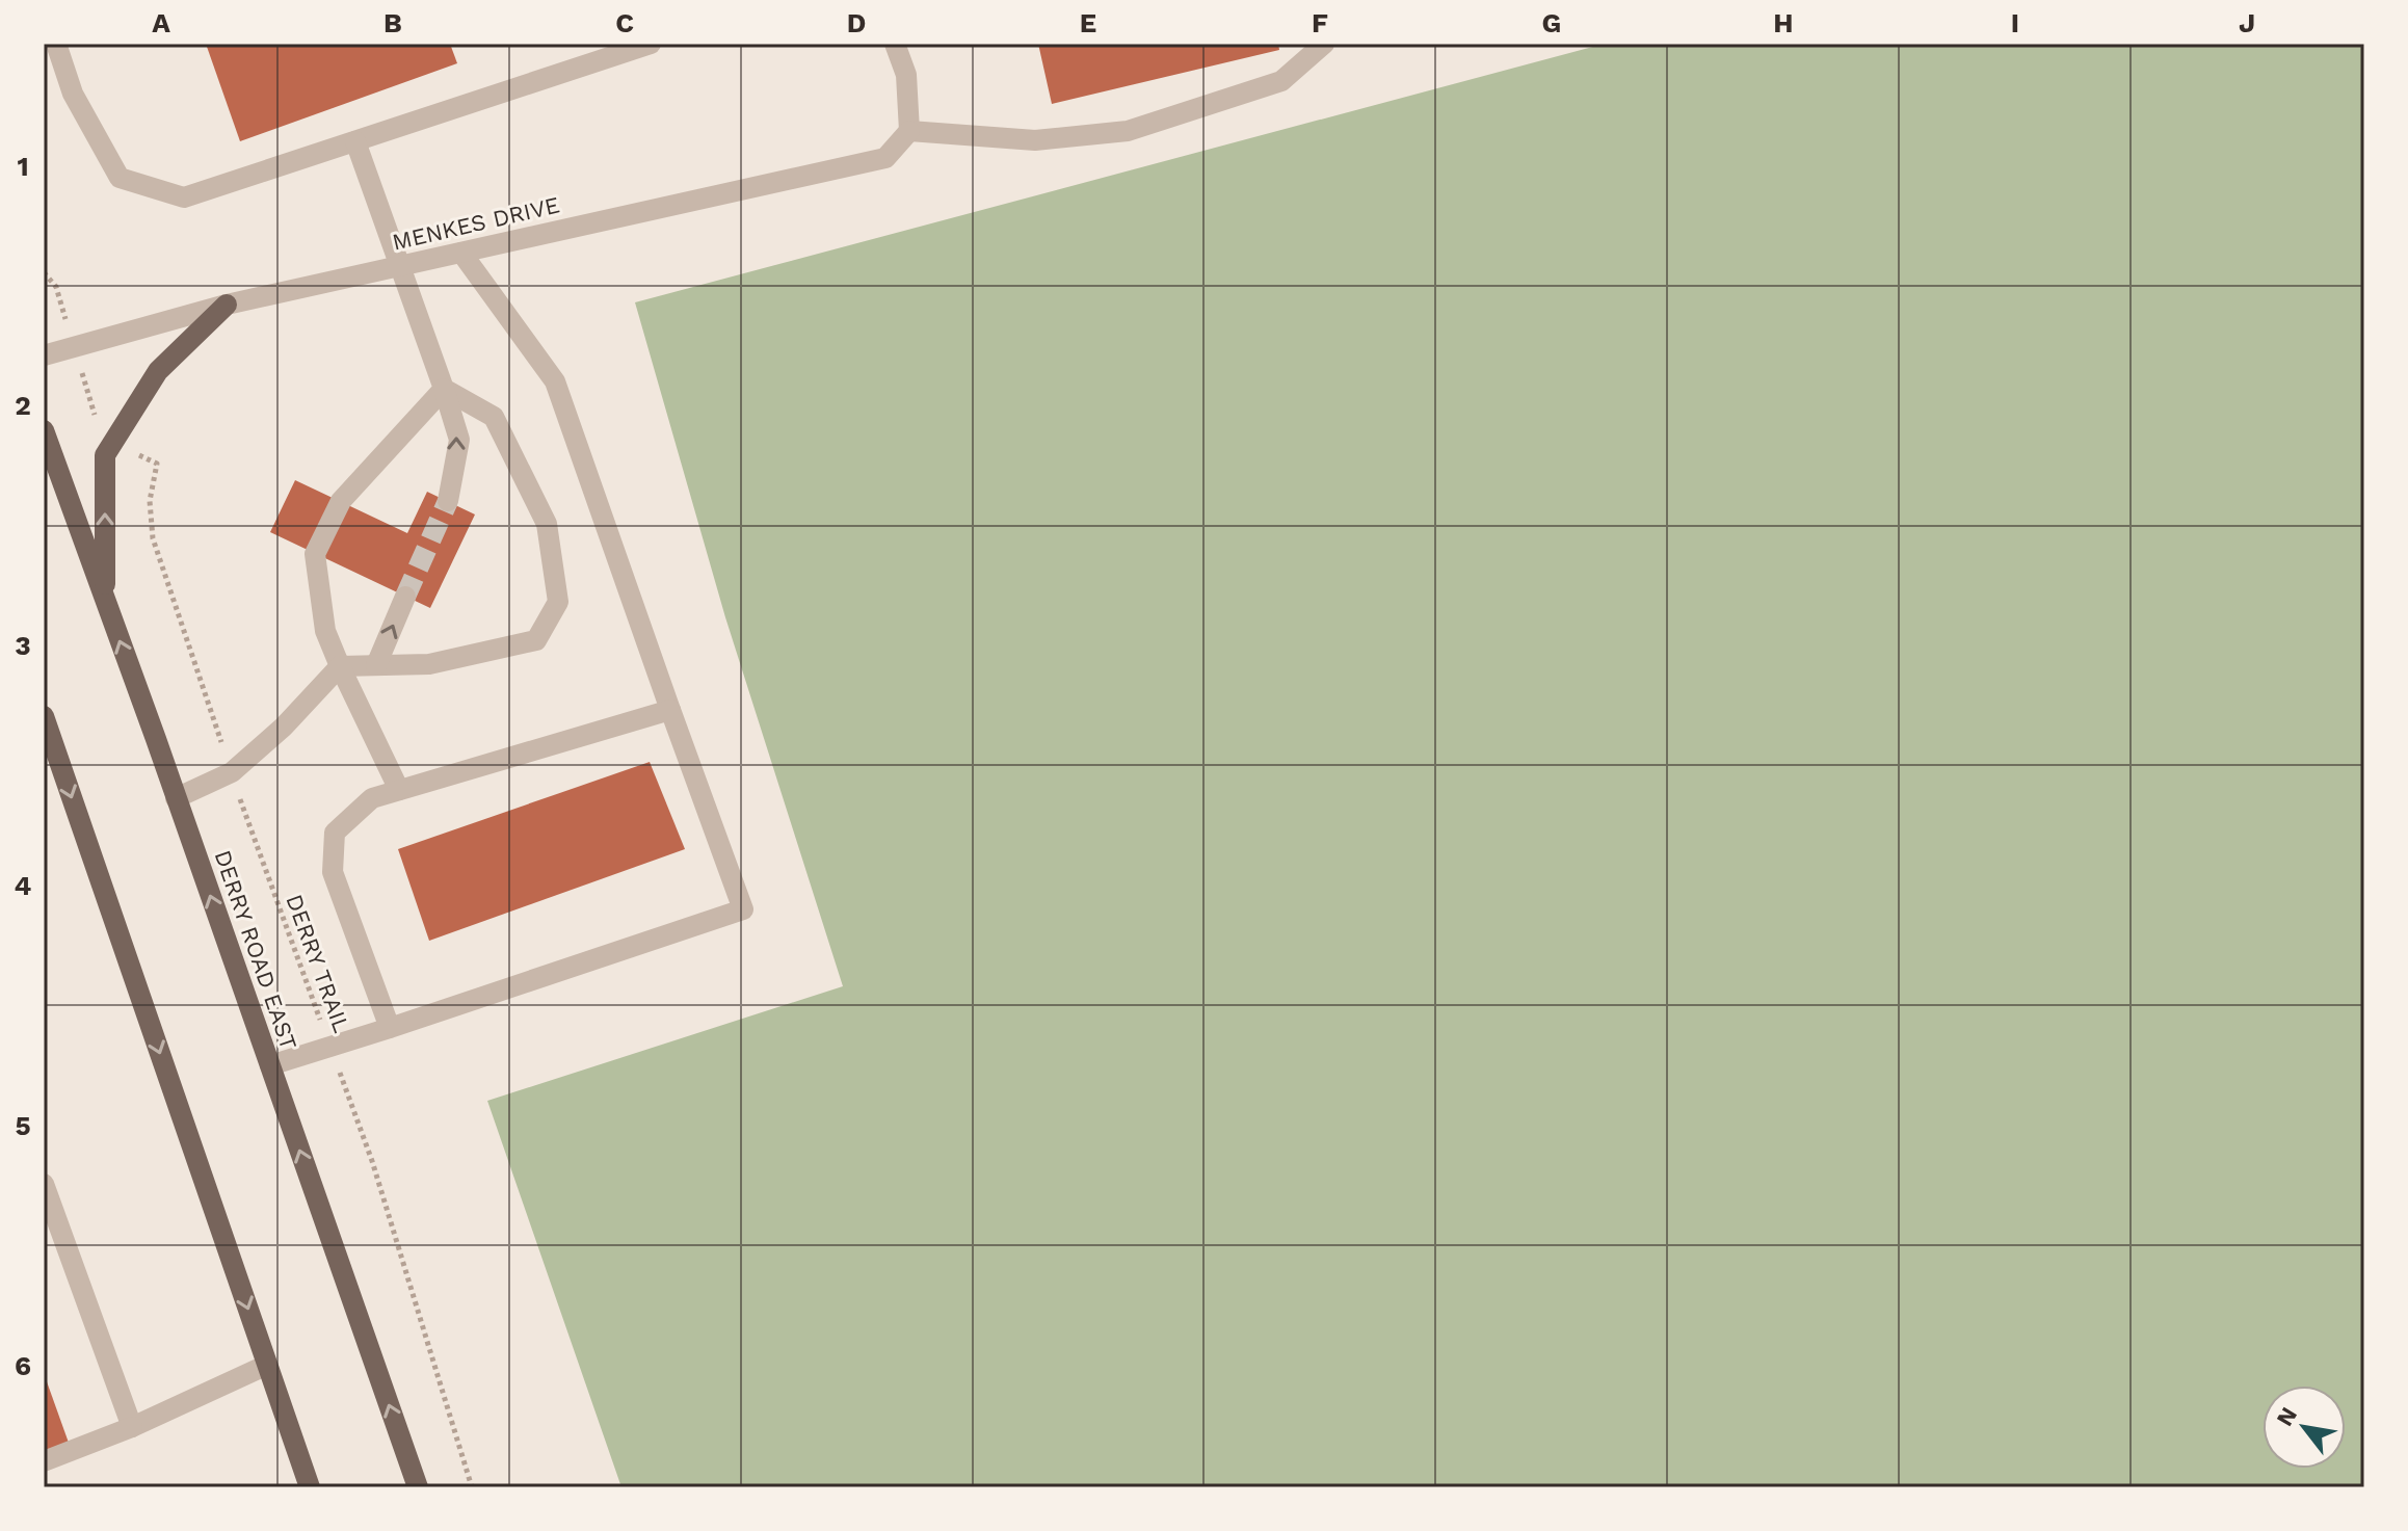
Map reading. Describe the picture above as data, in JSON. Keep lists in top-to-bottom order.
{
  "streets": {
    "main road": ["DERRY ROAD EAST"],
    "street": ["MENKES DRIVE"],
    "path": ["DERRY TRAIL"]
  },
  "north": "top left",
  "grid": {
    "columns": [
      "A",
      "B",
      "C",
      "D",
      "E",
      "F",
      "G",
      "H",
      "I",
      "J"
    ],
    "rows": [
      "1",
      "2",
      "3",
      "4",
      "5",
      "6"
    ]
  }
}
